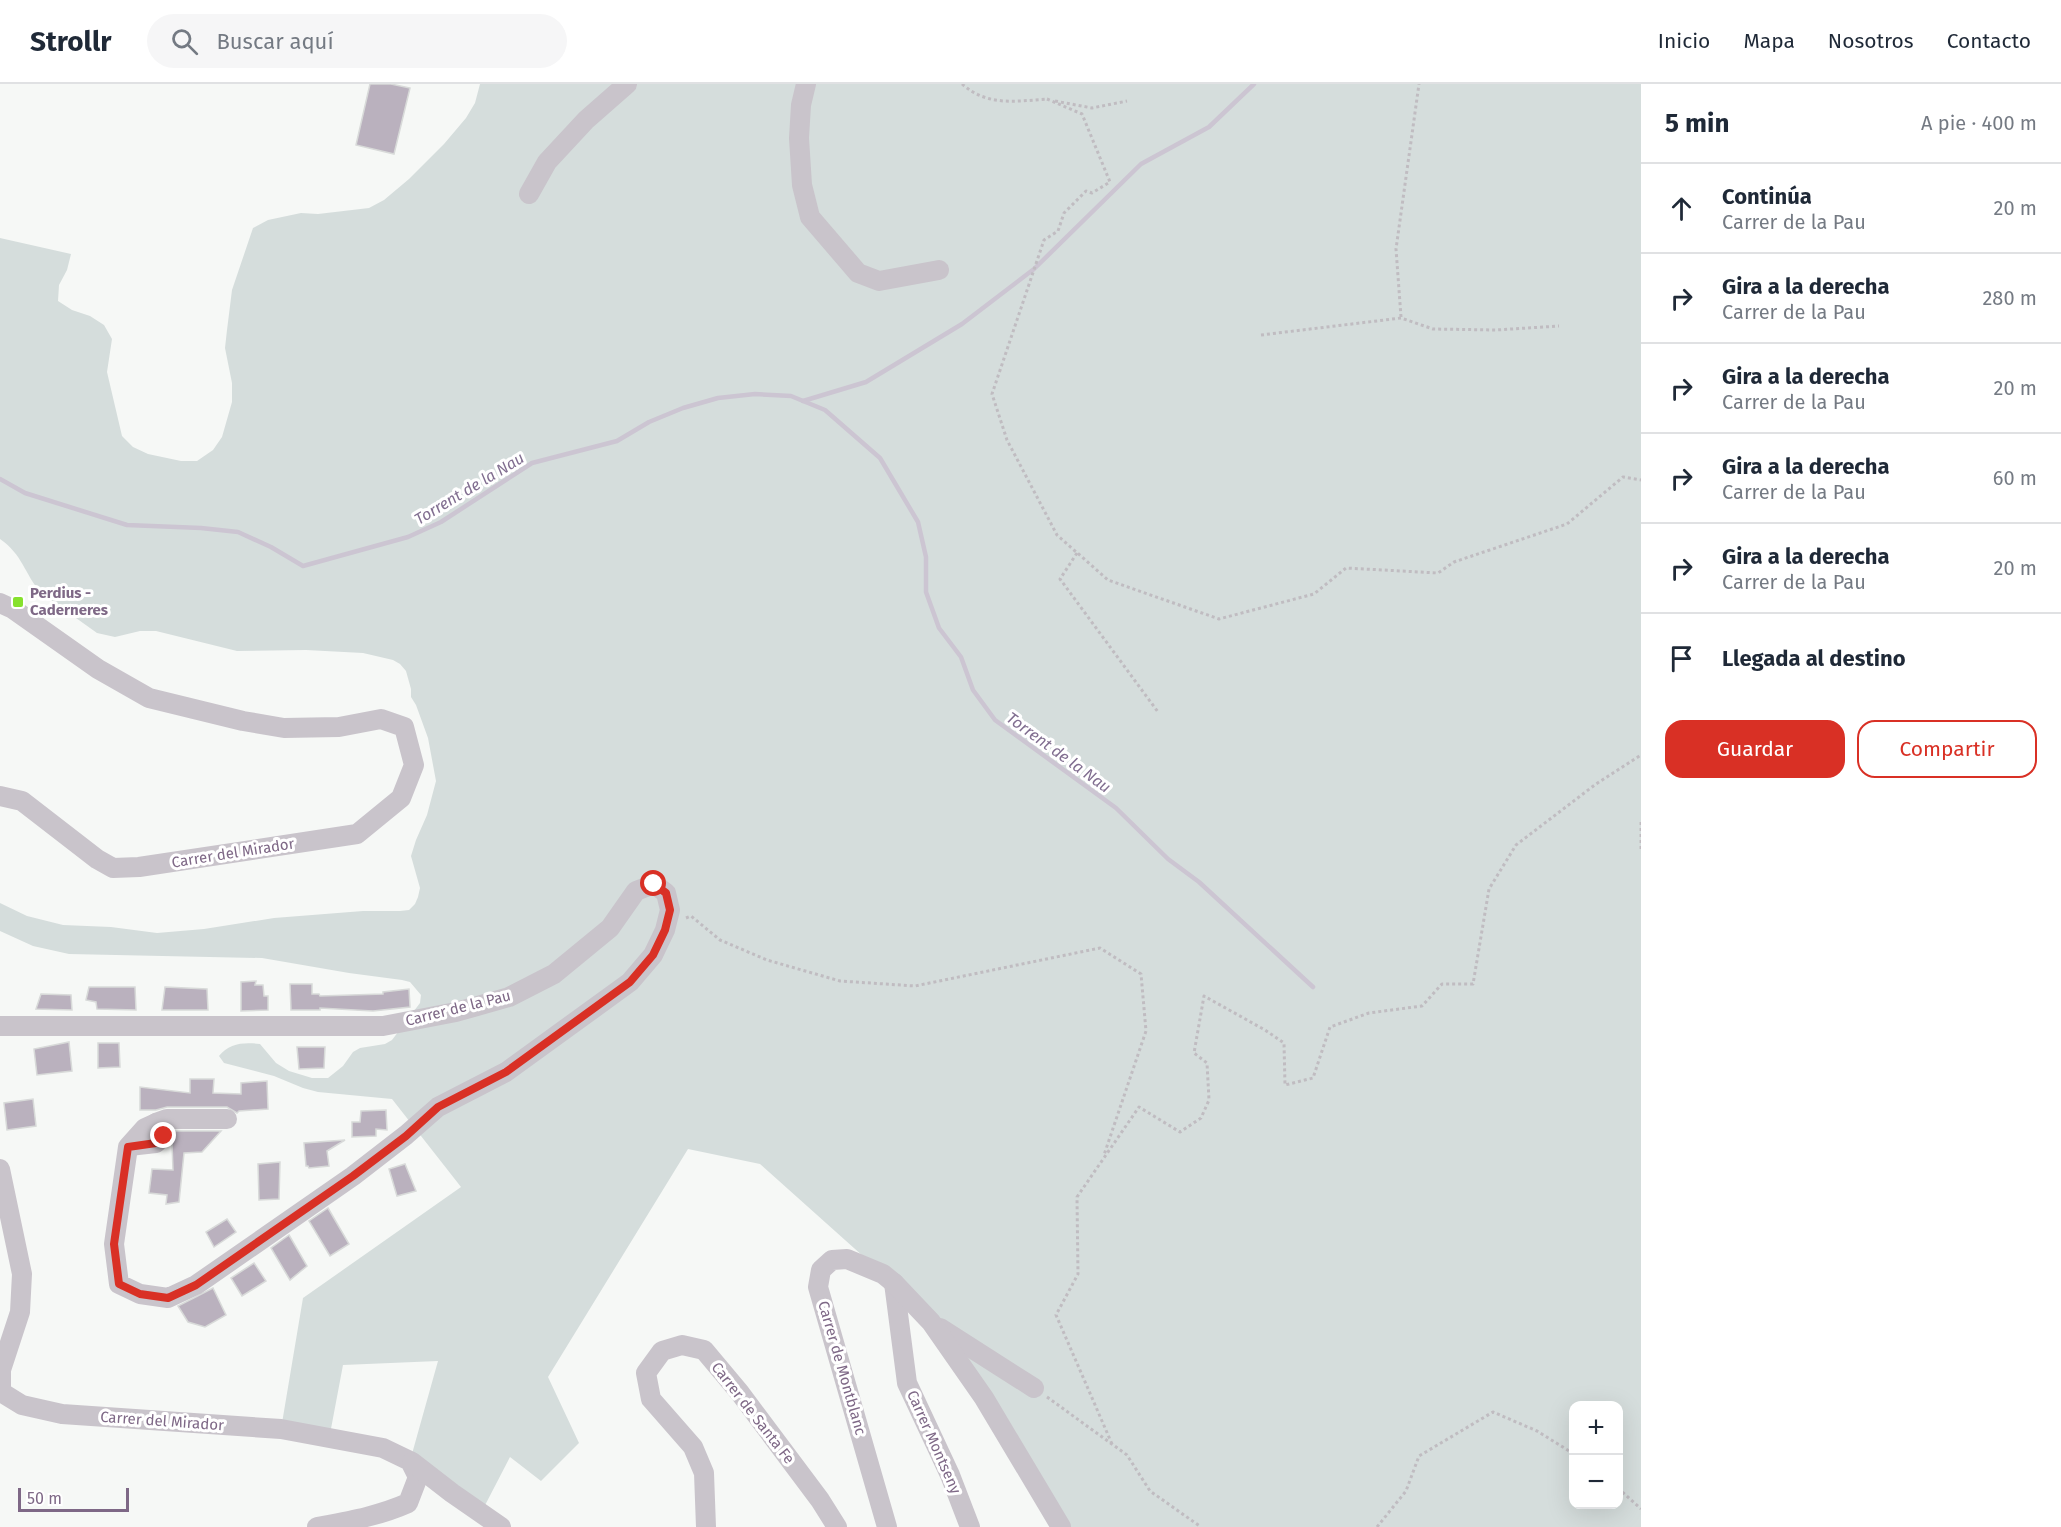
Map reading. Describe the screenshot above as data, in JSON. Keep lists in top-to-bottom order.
{
  "streets": {
    "street": [
      "Carrer del Mirador",
      "Carrer de la Pau",
      "Carrer de Montblanc",
      "Carrer de Santa Fe",
      "Carrer Montseny"
    ]
  },
  "crossings": [
    ["Carrer de Montblanc", "Carrer Montseny"]
  ],
  "water": ["Torrent de la Nau"],
  "places": {
    "transit": ["Perdius - Caderneres"]
  },
  "scale_bar": "50 m",
  "page": {
    "header": "Strollr",
    "search": "Buscar aquí",
    "nav": [
      "Inicio",
      "Mapa",
      "Nosotros",
      "Contacto"
    ],
    "heading": ["5 min", "A pie · 400 m"],
    "list": [
      ["Continúa", "Carrer de la Pau", "20 m"],
      ["Gira a la derecha", "Carrer de la Pau", "280 m"],
      ["Gira a la derecha", "Carrer de la Pau", "20 m"],
      ["Gira a la derecha", "Carrer de la Pau", "60 m"],
      ["Gira a la derecha", "Carrer de la Pau", "20 m"],
      "Llegada al destino"
    ],
    "buttons": ["Guardar", "Compartir"],
    "map_buttons": ["+", "−"],
    "scale": "50 m"
  }
}
